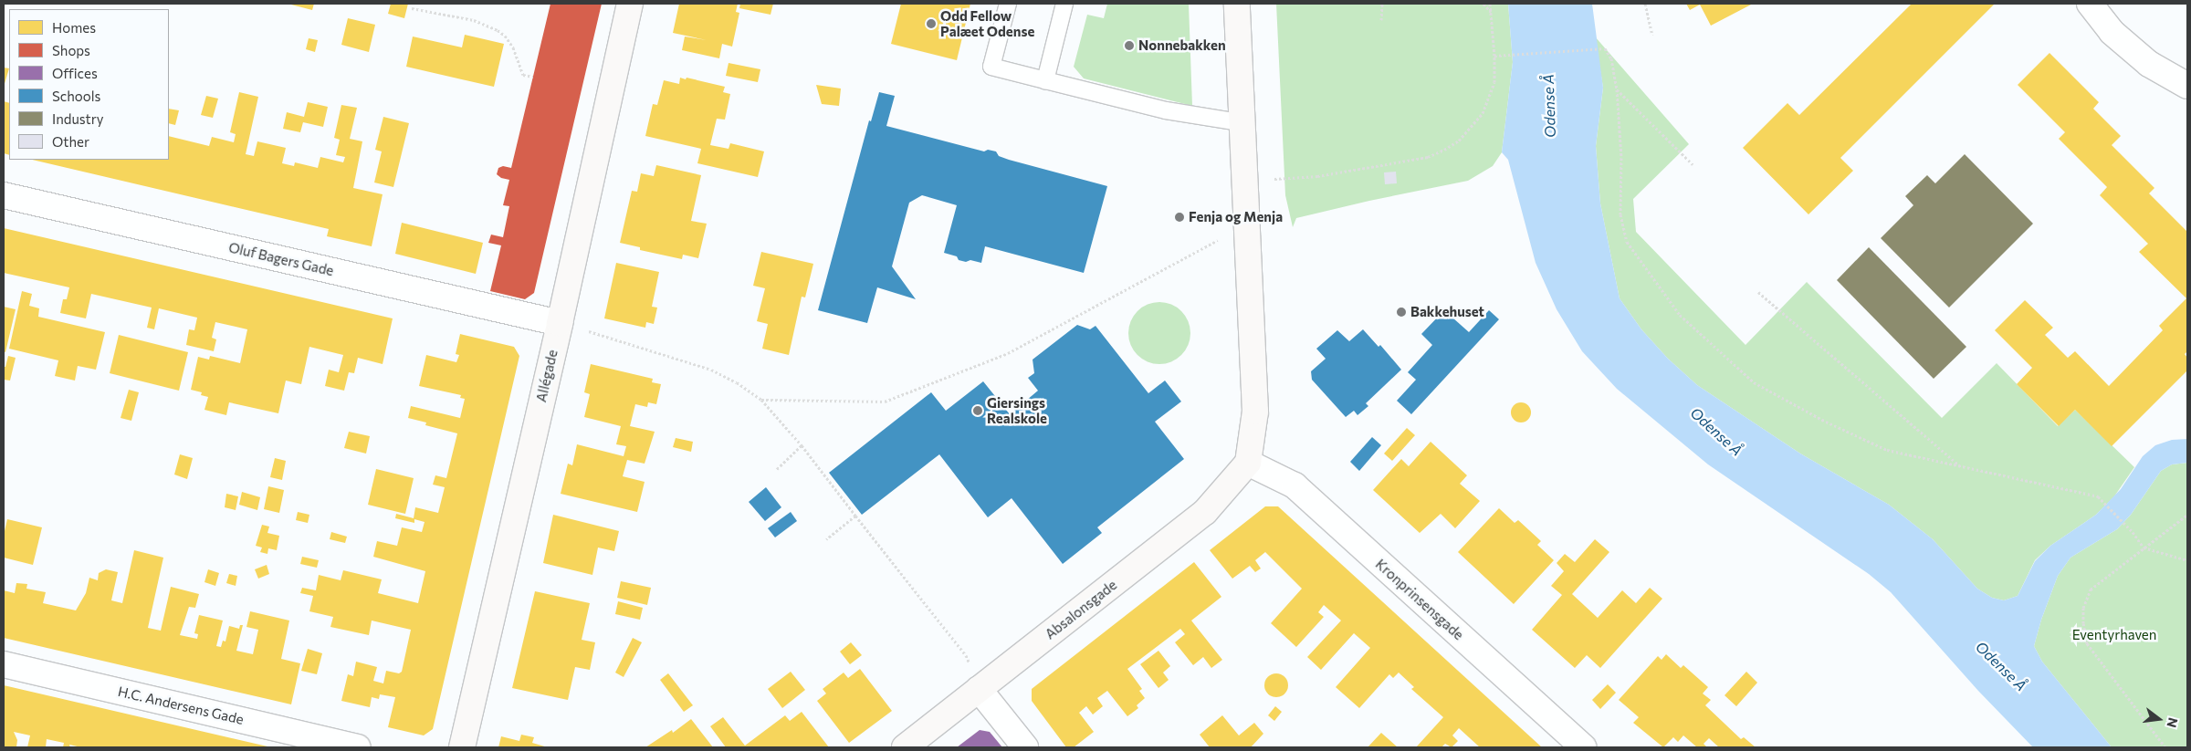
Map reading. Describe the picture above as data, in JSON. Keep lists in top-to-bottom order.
{
  "streets": {
    "main road": ["Allégade", "Absalonsgade"],
    "street": ["Oluf Bagers Gade", "Kronprinsensgade", "H.C. Andersens Gade"]
  },
  "crossings": [
    ["Oluf Bagers Gade", "Allégade"],
    ["Kronprinsensgade", "Absalonsgade"]
  ],
  "water": ["Odense Å"],
  "parks": ["Eventyrhaven"],
  "places": [
    "Odd Fellow Palæet Odense",
    "Nonnebakken",
    "Fenja og Menja",
    "Bakkehuset",
    "Giersings Realskole"
  ],
  "legend": [
    "Homes",
    "Shops",
    "Offices",
    "Schools",
    "Industry",
    "Other"
  ],
  "north": "right"
}
